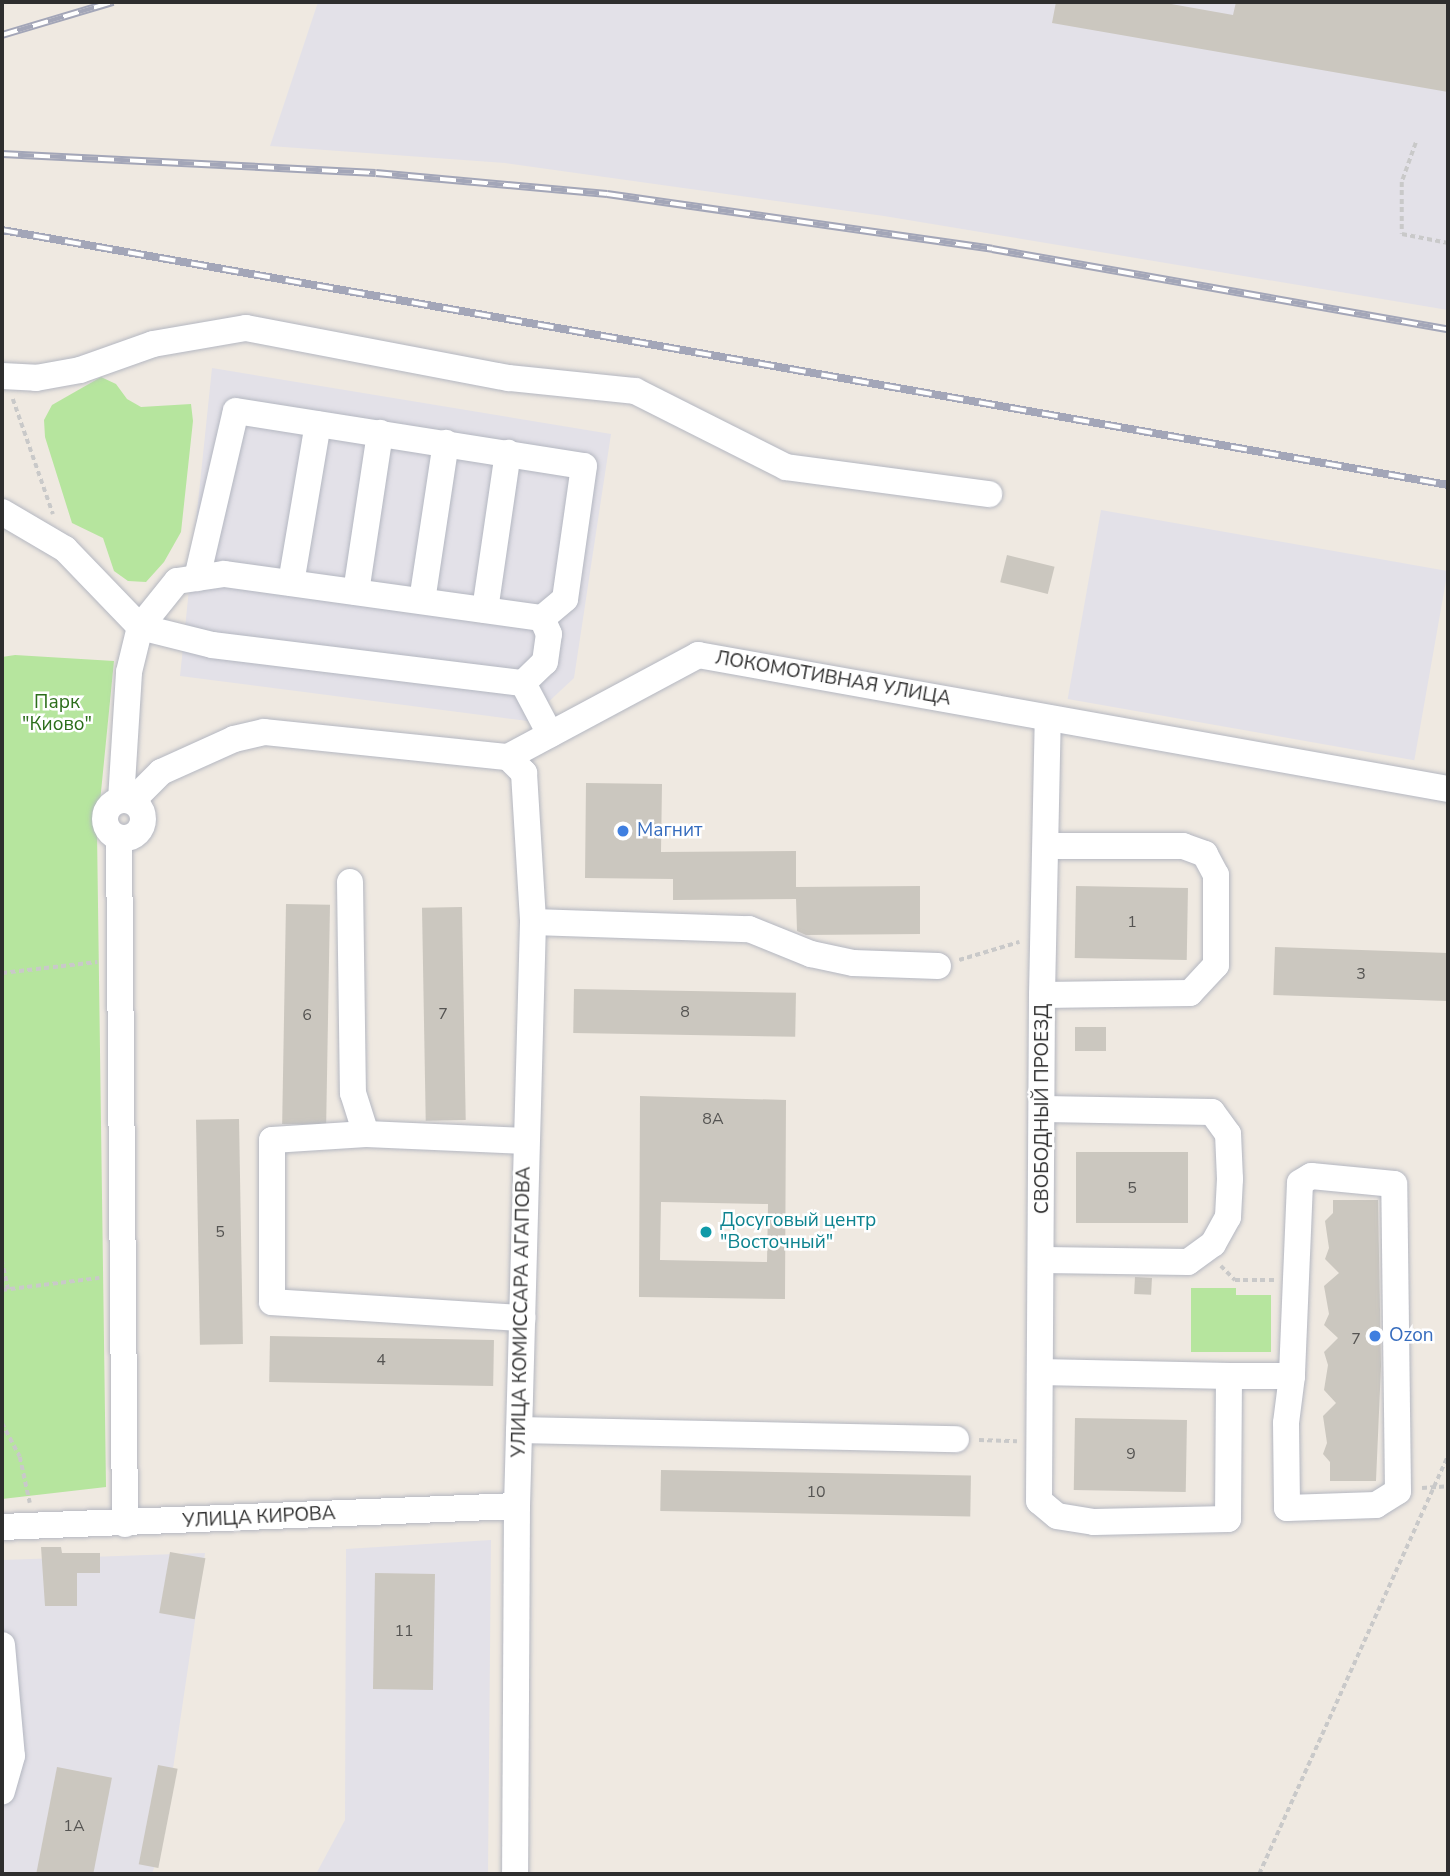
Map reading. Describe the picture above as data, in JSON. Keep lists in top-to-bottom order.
{
  "streets": {
    "street": [
      "ЛОКОМОТИВНАЯ УЛИЦА",
      "СВОБОДНЫЙ ПРОЕЗД",
      "УЛИЦА КОМИССАРА АГАПОВА",
      "УЛИЦА КИРОВА"
    ]
  },
  "crossings": [
    ["ЛОКОМОТИВНАЯ УЛИЦА", "СВОБОДНЫЙ ПРОЕЗД"],
    ["ЛОКОМОТИВНАЯ УЛИЦА", "УЛИЦА КОМИССАРА АГАПОВА"],
    ["УЛИЦА КОМИССАРА АГАПОВА", "УЛИЦА КИРОВА"]
  ],
  "parks": ["Парк \"Киово\""],
  "places": ["Магнит", "Досуговый центр \"Восточный\"", "Ozon"],
  "house_numbers": [
    "1",
    "3",
    "8",
    "7",
    "6",
    "8А",
    "5",
    "5",
    "7",
    "4",
    "9",
    "10",
    "11",
    "1А"
  ]
}
